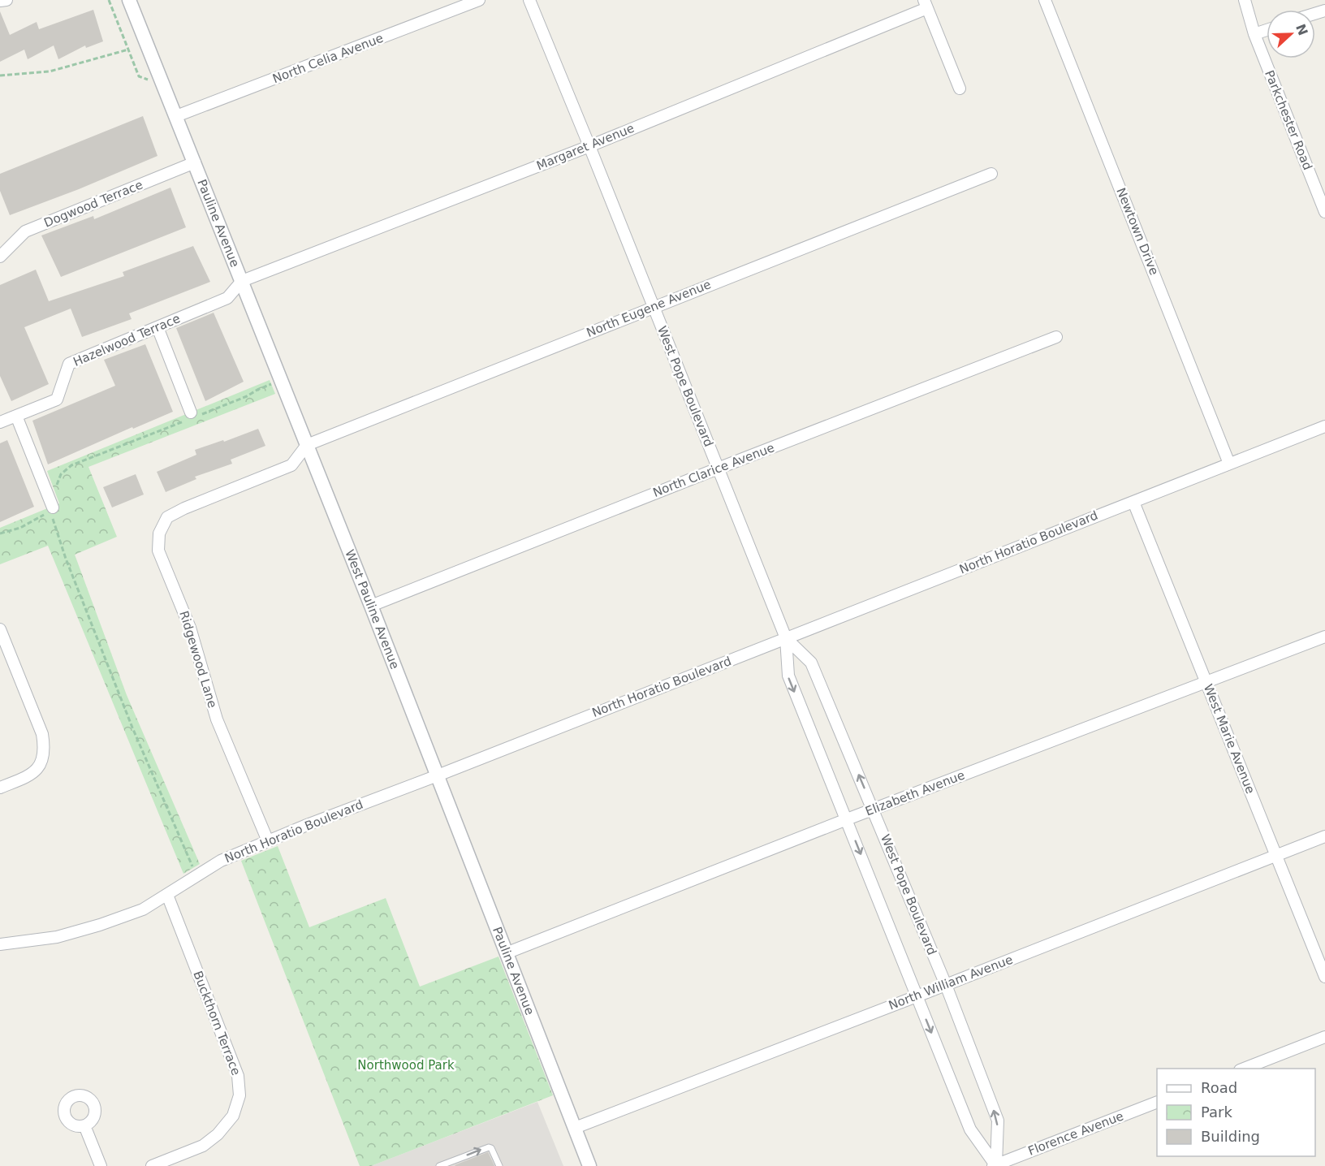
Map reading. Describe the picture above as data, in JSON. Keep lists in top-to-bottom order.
{
  "streets": {
    "street": [
      "North Celia Avenue",
      "Parkchester Road",
      "Margaret Avenue",
      "Dogwood Terrace",
      "Pauline Avenue",
      "Newtown Drive",
      "North Eugene Avenue",
      "Hazelwood Terrace",
      "West Pope Boulevard",
      "North Clarice Avenue",
      "North Horatio Boulevard",
      "West Pauline Avenue",
      "Ridgewood Lane",
      "West Marie Avenue",
      "Elizabeth Avenue",
      "North William Avenue",
      "Buckthorn Terrace",
      "Florence Avenue"
    ]
  },
  "crossings": [
    ["North Celia Avenue", "Pauline Avenue"],
    ["Margaret Avenue", "Pauline Avenue"],
    ["Margaret Avenue", "Hazelwood Terrace"],
    ["Margaret Avenue", "West Pope Boulevard"],
    ["Dogwood Terrace", "Pauline Avenue"],
    ["Pauline Avenue", "North Eugene Avenue"],
    ["Pauline Avenue", "Hazelwood Terrace"],
    ["Pauline Avenue", "North Horatio Boulevard"],
    ["Pauline Avenue", "West Pauline Avenue"],
    ["Pauline Avenue", "Ridgewood Lane"],
    ["Pauline Avenue", "Elizabeth Avenue"],
    ["Pauline Avenue", "North William Avenue"],
    ["Newtown Drive", "North Horatio Boulevard"],
    ["North Eugene Avenue", "West Pope Boulevard"],
    ["North Eugene Avenue", "West Pauline Avenue"],
    ["North Eugene Avenue", "Ridgewood Lane"],
    ["West Pope Boulevard", "North Clarice Avenue"],
    ["West Pope Boulevard", "North Horatio Boulevard"],
    ["West Pope Boulevard", "Elizabeth Avenue"],
    ["West Pope Boulevard", "North William Avenue"],
    ["West Pope Boulevard", "Florence Avenue"],
    ["North Clarice Avenue", "West Pauline Avenue"],
    ["North Horatio Boulevard", "West Pauline Avenue"],
    ["North Horatio Boulevard", "Ridgewood Lane"],
    ["North Horatio Boulevard", "West Marie Avenue"],
    ["North Horatio Boulevard", "Buckthorn Terrace"],
    ["West Pauline Avenue", "Ridgewood Lane"],
    ["West Marie Avenue", "Elizabeth Avenue"],
    ["West Marie Avenue", "North William Avenue"]
  ],
  "parks": ["Northwood Park"],
  "legend": ["Road", "Park", "Building"],
  "north": "right"
}
